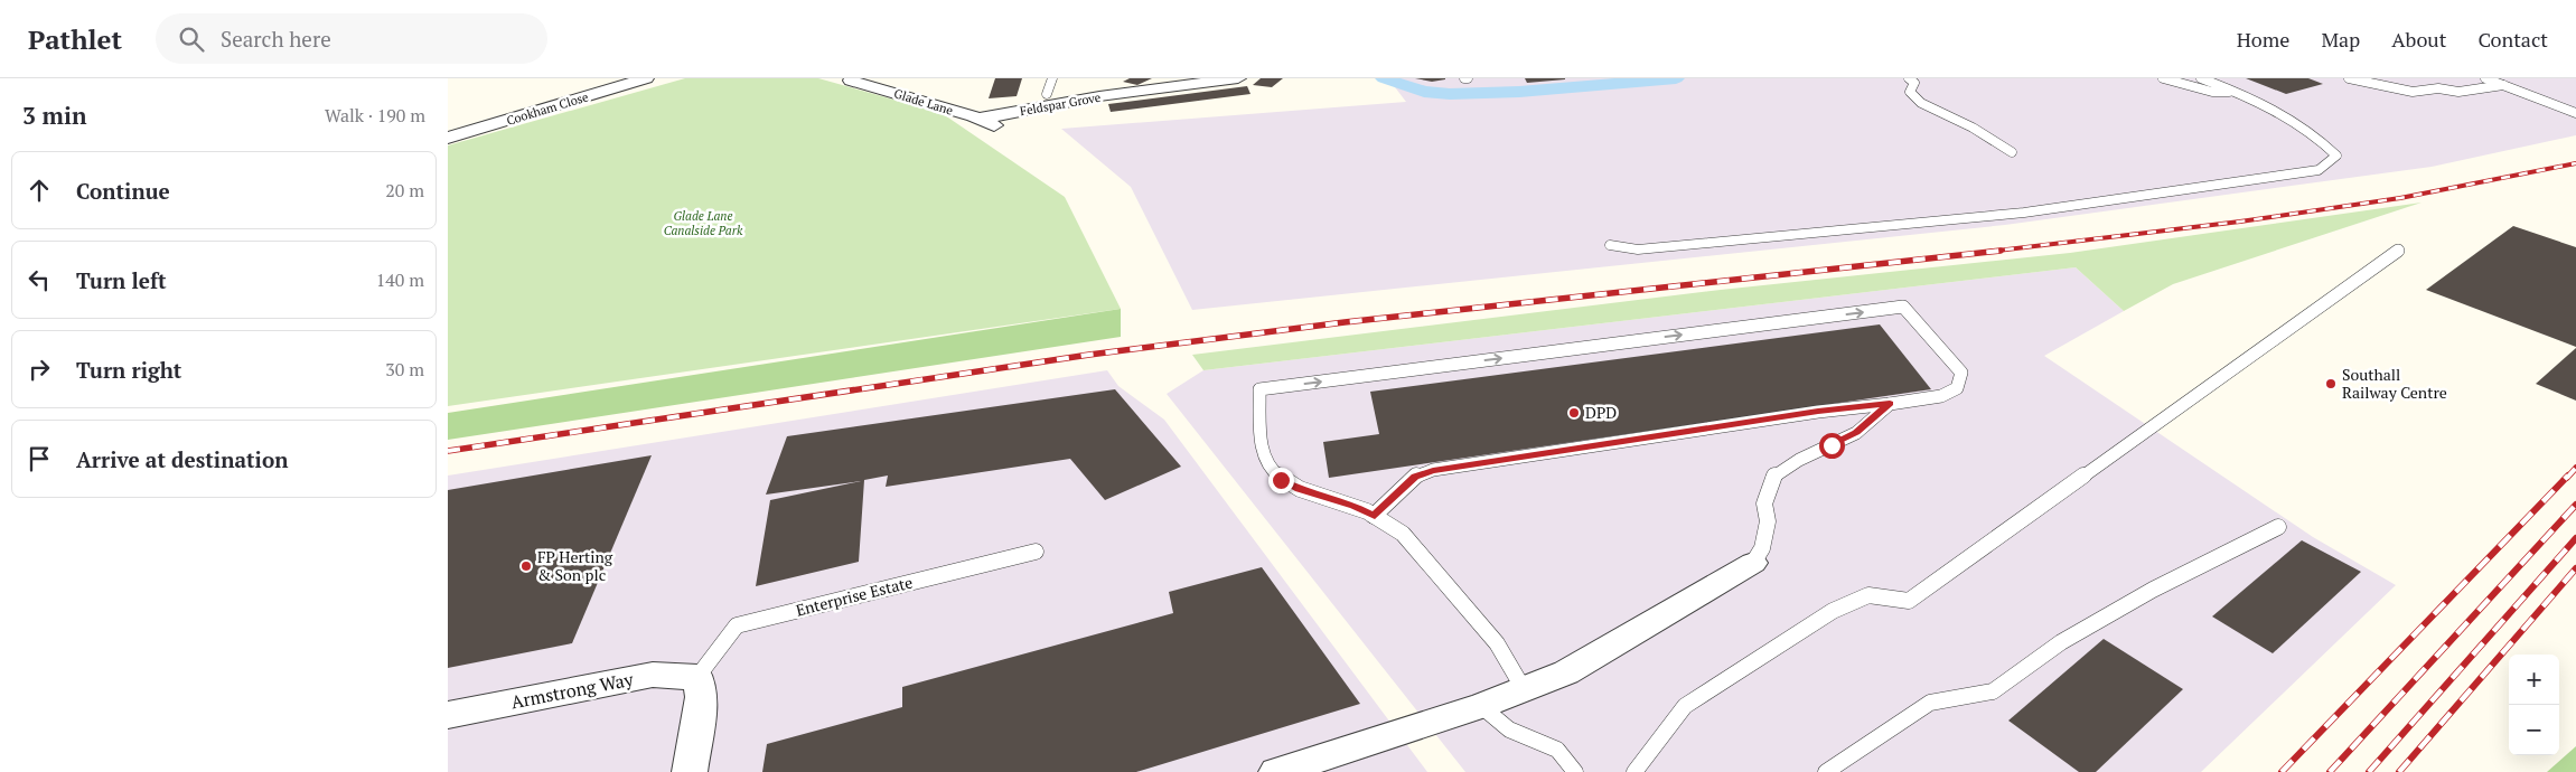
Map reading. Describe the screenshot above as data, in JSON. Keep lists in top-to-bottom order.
{
  "streets": {
    "street": [
      "Glade Lane",
      "Feldspar Grove",
      "Cookham Close",
      "Armstrong Way"
    ],
    "lane": ["Enterprise Estate"]
  },
  "crossings": [
    ["Glade Lane", "Feldspar Grove"],
    ["Enterprise Estate", "Armstrong Way"]
  ],
  "parks": ["Glade Lane Canalside Park"],
  "places": ["Southall Railway Centre", "DPD", "FP Herting & Son plc"],
  "page": {
    "header": "Pathlet",
    "search": "Search here",
    "nav": [
      "Home",
      "Map",
      "About",
      "Contact"
    ],
    "heading": ["3 min", "Walk · 190 m"],
    "list": [
      ["Continue", "20 m"],
      ["Turn left", "140 m"],
      ["Turn right", "30 m"],
      "Arrive at destination"
    ],
    "map_buttons": ["+", "−"]
  }
}
